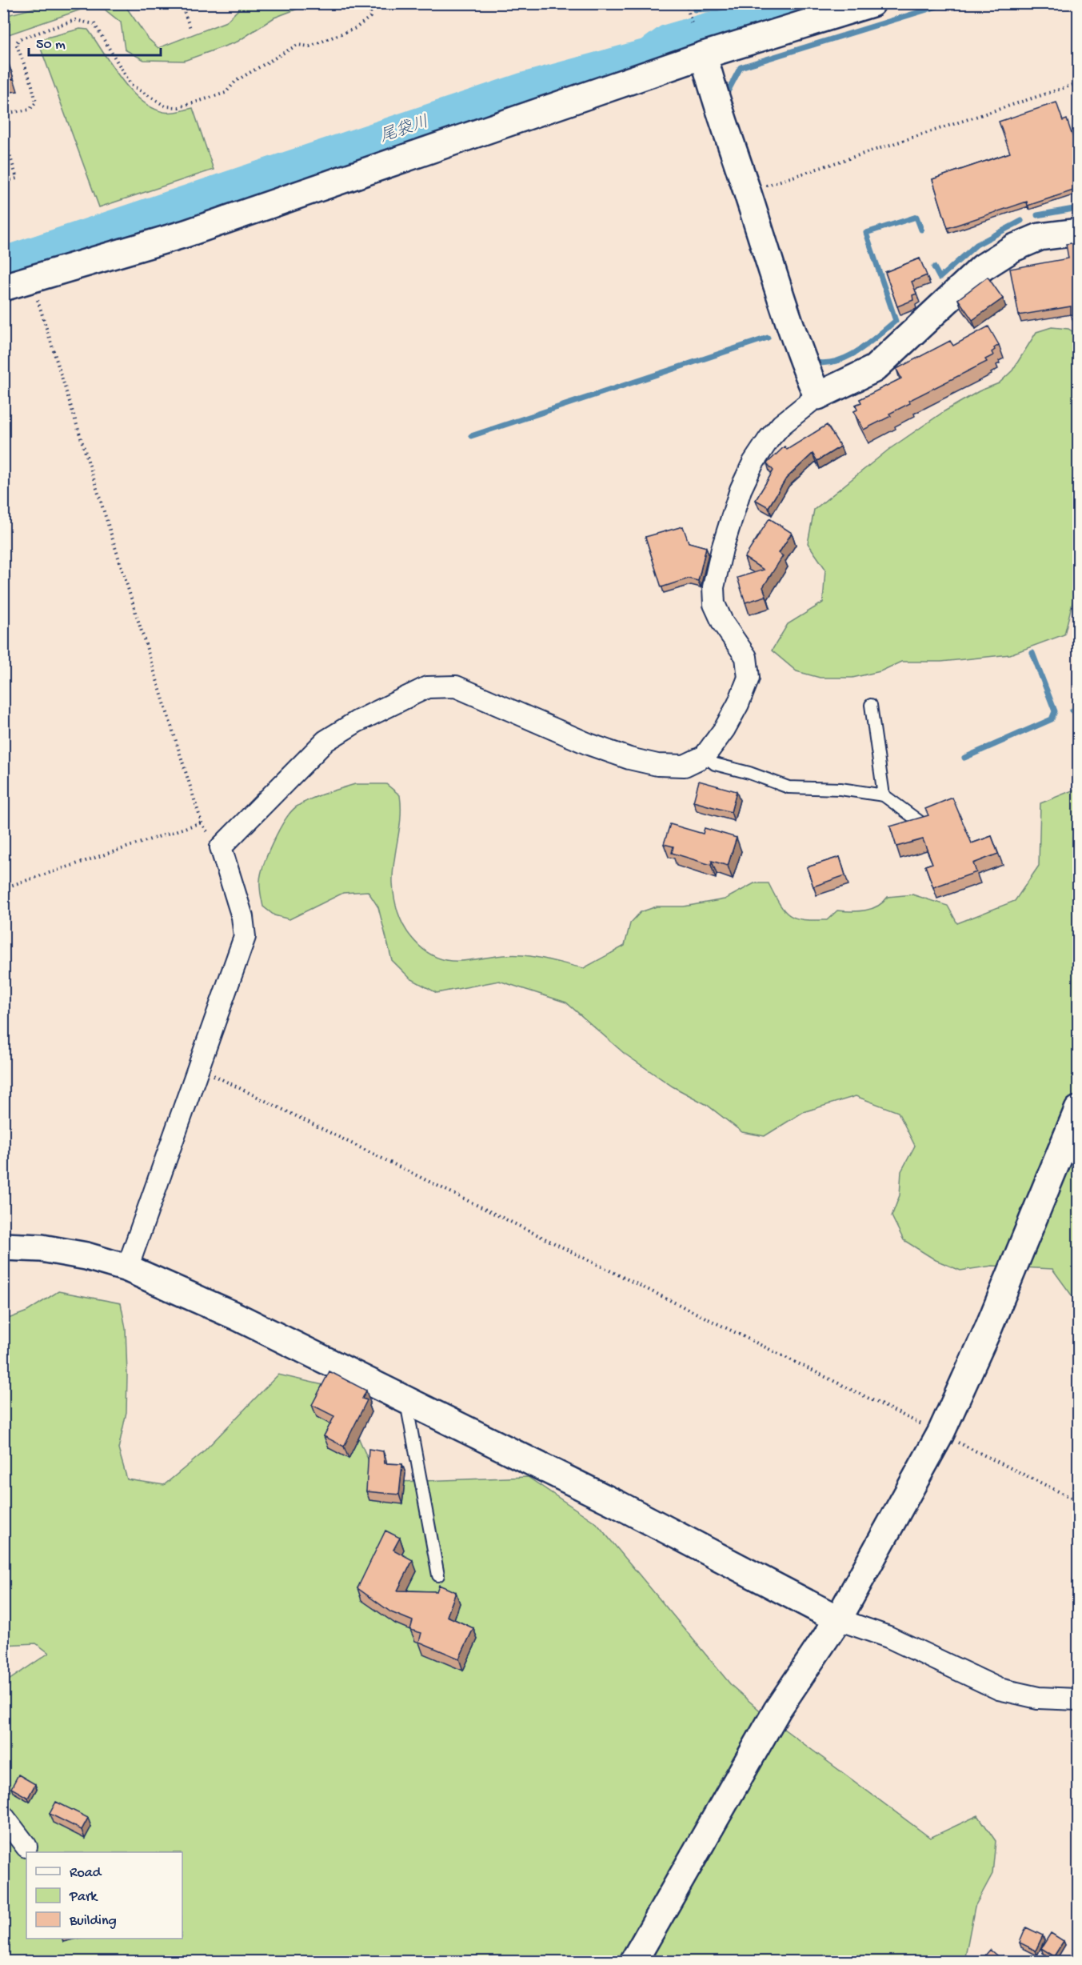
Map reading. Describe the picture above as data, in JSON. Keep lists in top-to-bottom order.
{
  "water": ["尾袋川"],
  "legend": ["Road", "Park", "Building"],
  "scale_bar": "50 m"
}
